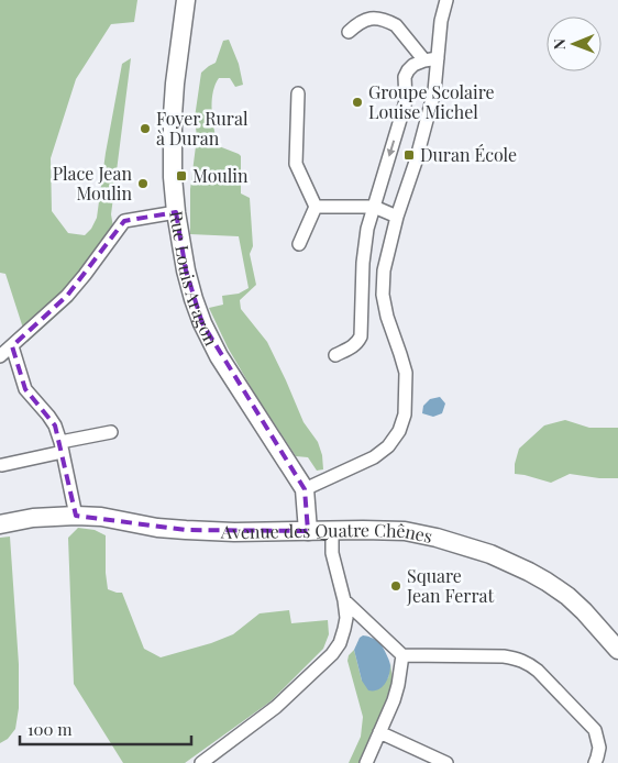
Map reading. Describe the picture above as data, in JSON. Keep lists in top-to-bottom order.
{
  "streets": {
    "street": ["Rue Louis Aragon", "Avenue des Quatre Chênes"]
  },
  "crossings": [
    ["Rue Louis Aragon", "Avenue des Quatre Chênes"]
  ],
  "places": {
    "other": [
      "Groupe Scolaire Louise Michel",
      "Foyer Rural à Duran",
      "Place Jean Moulin",
      "Square Jean Ferrat"
    ],
    "transit": ["Duran École", "Moulin"]
  },
  "scale_bar": "100 m",
  "north": "left"
}
